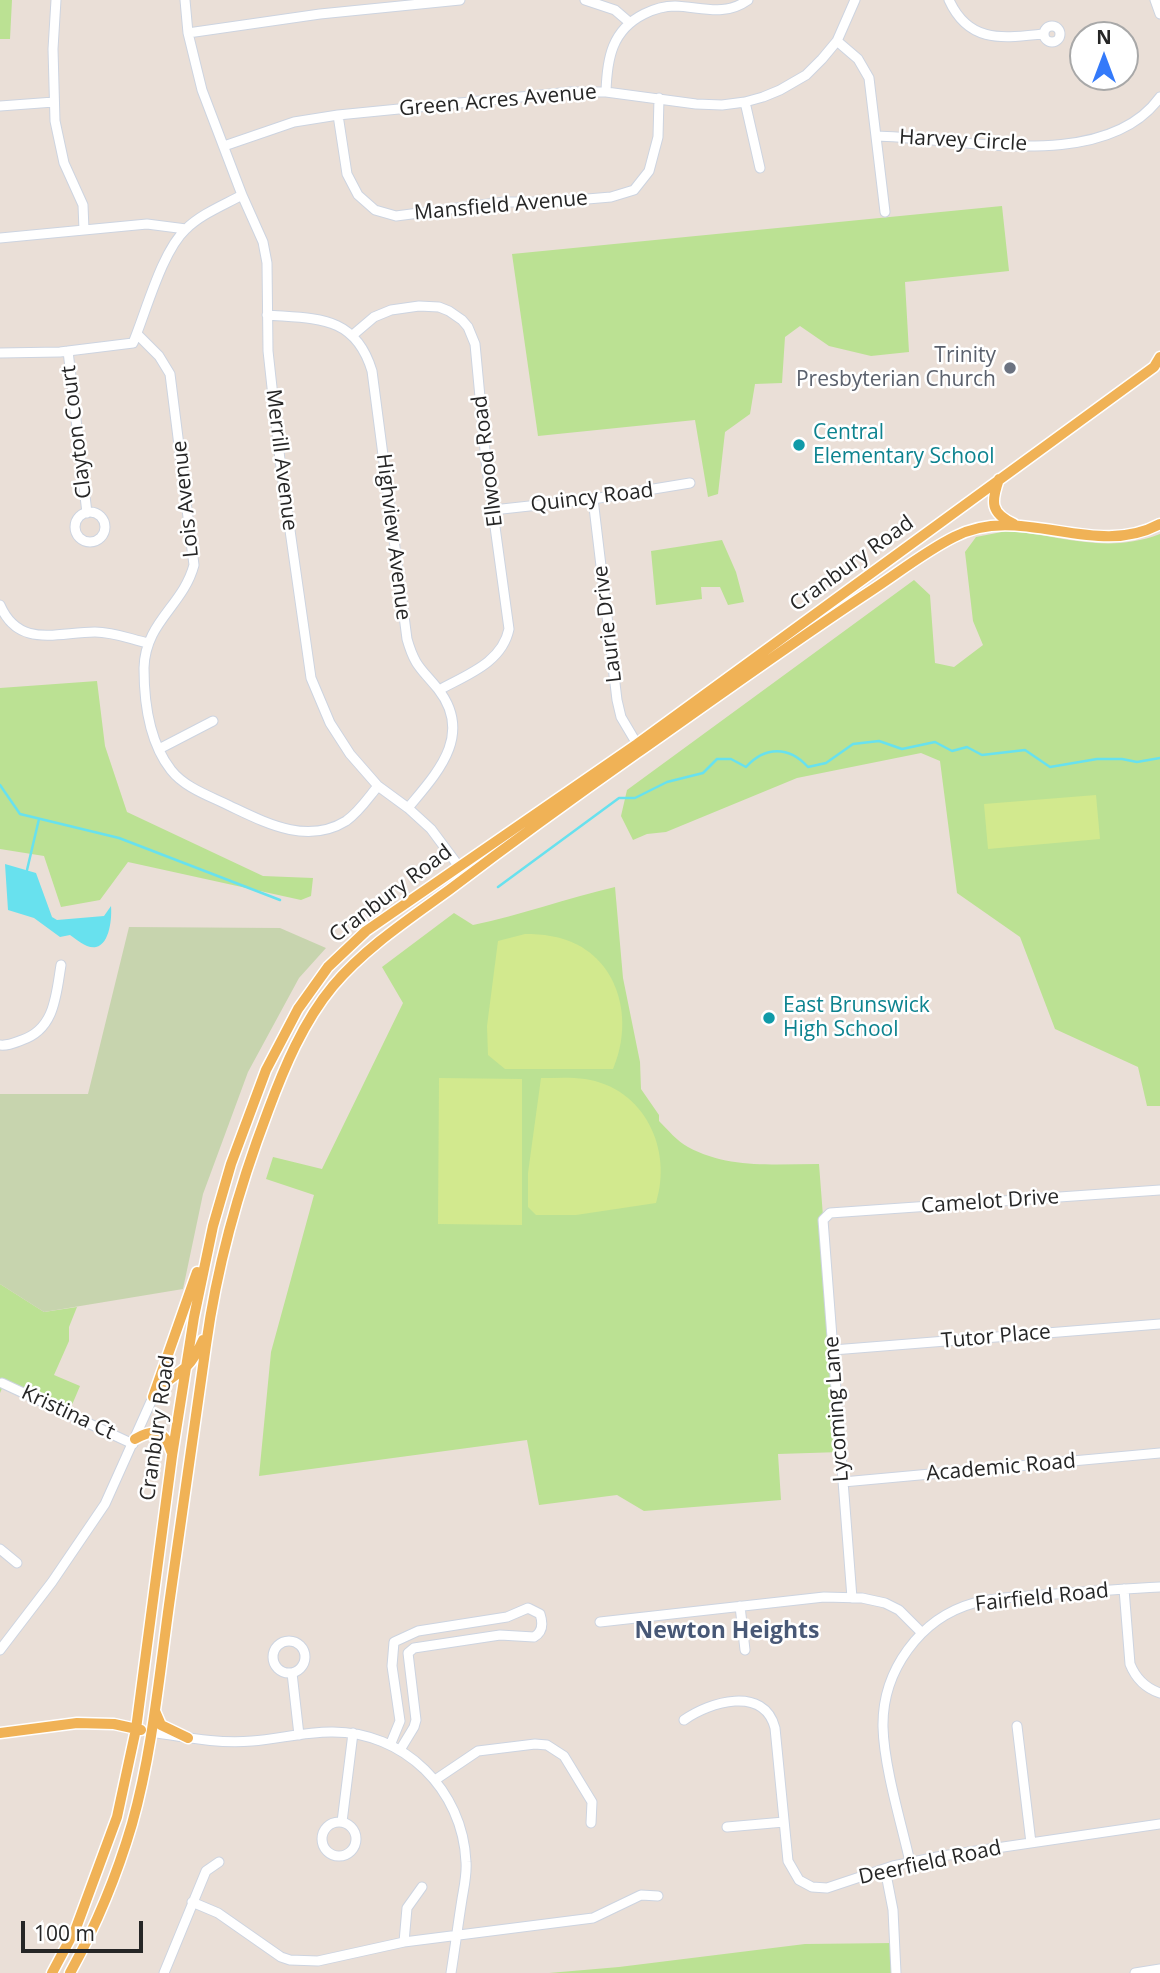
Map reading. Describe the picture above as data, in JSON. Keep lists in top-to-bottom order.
{
  "streets": {
    "main road": ["Cranbury Road"],
    "street": [
      "Green Acres Avenue",
      "Harvey Circle",
      "Mansfield Avenue",
      "Clayton Court",
      "Merrill Avenue",
      "Ellwood Road",
      "Quincy Road",
      "Lois Avenue",
      "Highview Avenue",
      "Laurie Drive",
      "Camelot Drive",
      "Tutor Place",
      "Lycoming Lane",
      "Kristina Ct",
      "Academic Road",
      "Fairfield Road",
      "Deerfield Road"
    ]
  },
  "crossings": [
    ["Green Acres Avenue", "Mansfield Avenue"],
    ["Green Acres Avenue", "Merrill Avenue"],
    ["Merrill Avenue", "Lois Avenue"],
    ["Merrill Avenue", "Highview Avenue"],
    ["Merrill Avenue", "Cranbury Road"],
    ["Ellwood Road", "Quincy Road"],
    ["Ellwood Road", "Highview Avenue"],
    ["Quincy Road", "Laurie Drive"],
    ["Cranbury Road", "Laurie Drive"],
    ["Camelot Drive", "Lycoming Lane"],
    ["Tutor Place", "Lycoming Lane"],
    ["Lycoming Lane", "Academic Road"],
    ["Fairfield Road", "Deerfield Road"]
  ],
  "districts": ["Newton Heights"],
  "places": ["Trinity Presbyterian Church", "Central Elementary School", "East Brunswick High School"],
  "scale_bar": "100 m",
  "north": "top"
}
